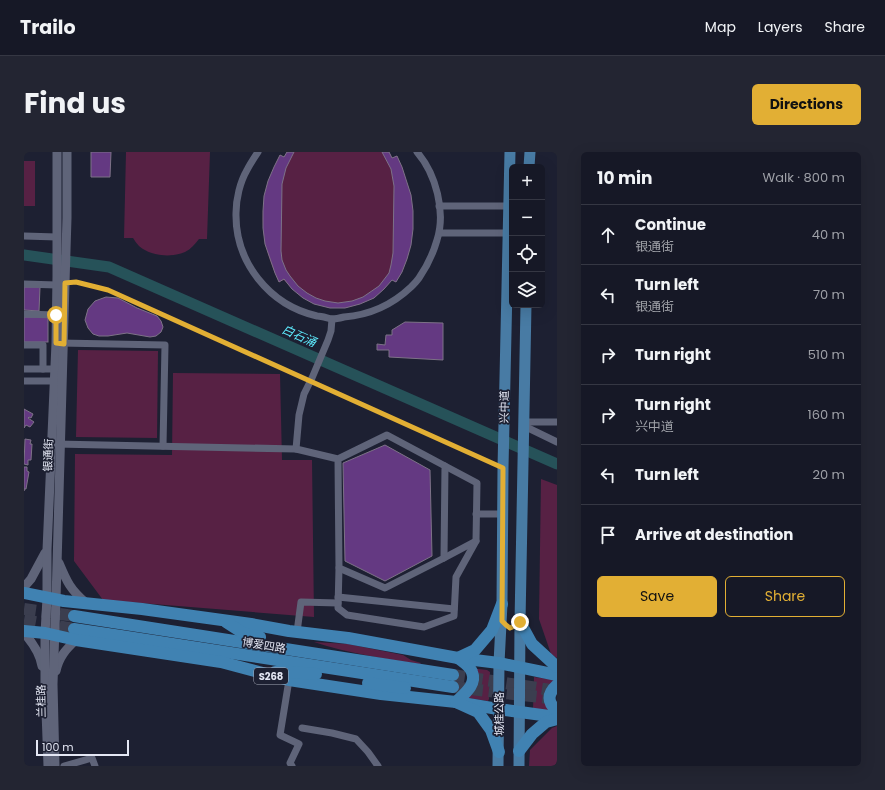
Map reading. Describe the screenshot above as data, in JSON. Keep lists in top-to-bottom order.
{
  "streets": {
    "highway": ["博爱四路", "S268"],
    "main road": ["兴中道", "城桂公路"],
    "street": ["银通街", "兰桂路"]
  },
  "crossings": [
    ["兴中道", "城桂公路"],
    ["银通街", "S268"],
    ["银通街", "兰桂路"],
    ["博爱四路", "S268"],
    ["S268", "兰桂路"],
    ["S268", "城桂公路"]
  ],
  "water": ["白石涌"],
  "scale_bar": "100 m",
  "page": {
    "header": "Trailo",
    "nav": ["Map", "Layers", "Share"],
    "title": "Find us",
    "buttons": [
      "Directions",
      ["Save", "Share"]
    ],
    "heading": ["10 min", "Walk · 800 m"],
    "map_buttons": ["+", "−"],
    "list": [
      ["Continue", "银通街", "40 m"],
      ["Turn left", "银通街", "70 m"],
      ["Turn right", "510 m"],
      ["Turn right", "兴中道", "160 m"],
      ["Turn left", "20 m"],
      "Arrive at destination"
    ],
    "scale": "100 m"
  }
}
